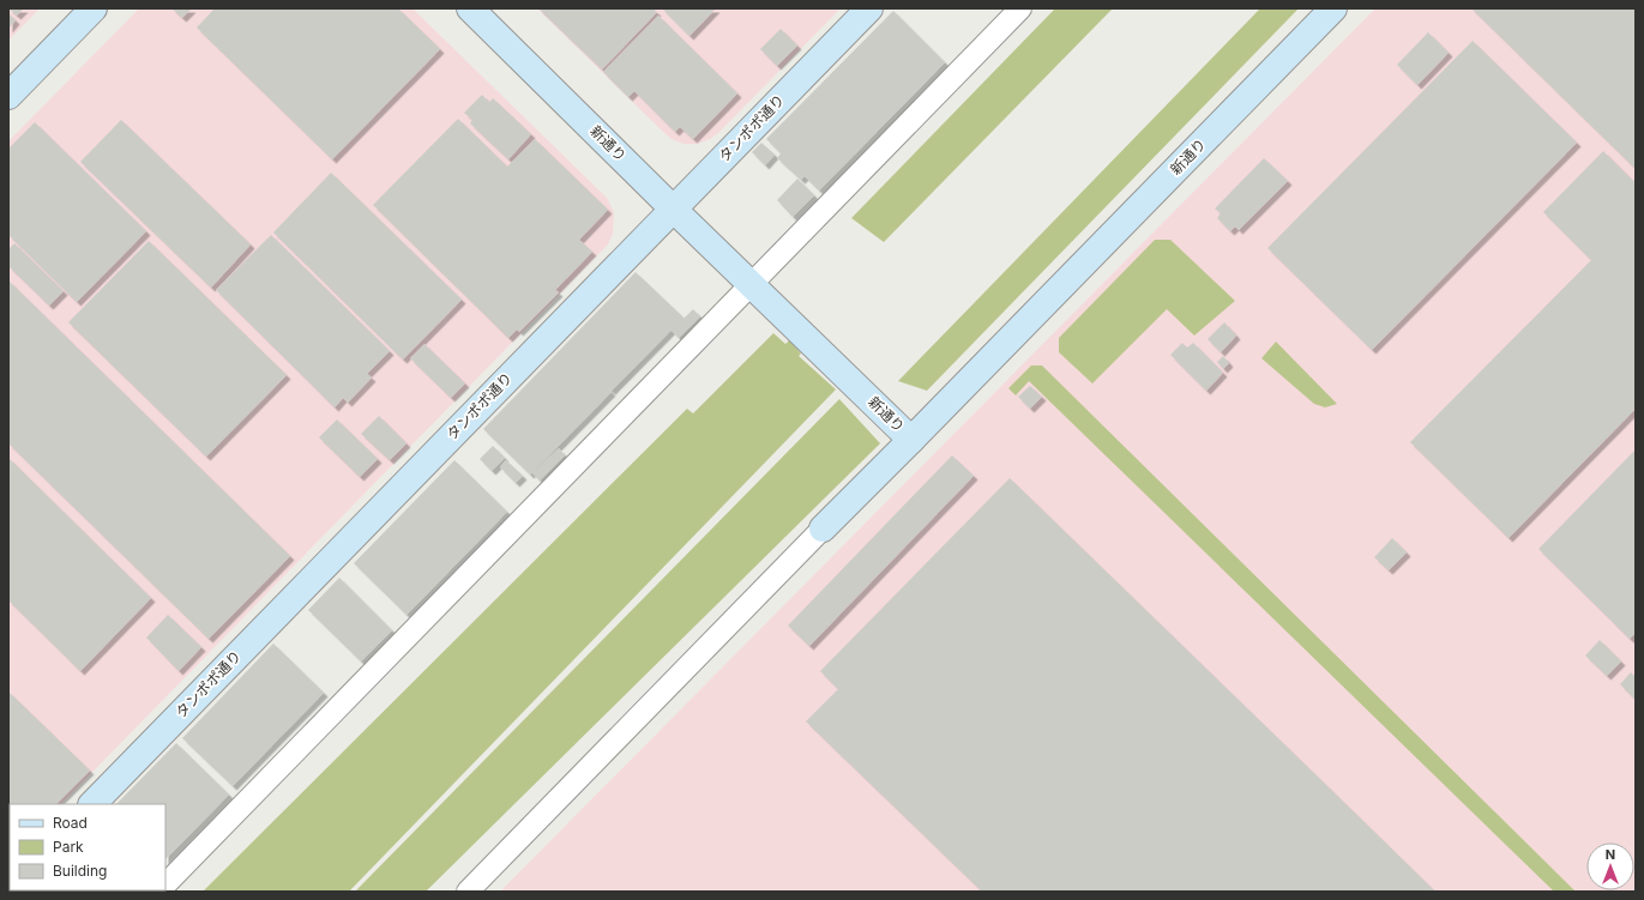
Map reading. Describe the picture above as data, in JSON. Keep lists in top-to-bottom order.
{
  "streets": {
    "street": ["タンポポ通り", "新通り"]
  },
  "crossings": [
    ["タンポポ通り", "新通り"]
  ],
  "legend": ["Road", "Park", "Building"],
  "north": "top"
}
